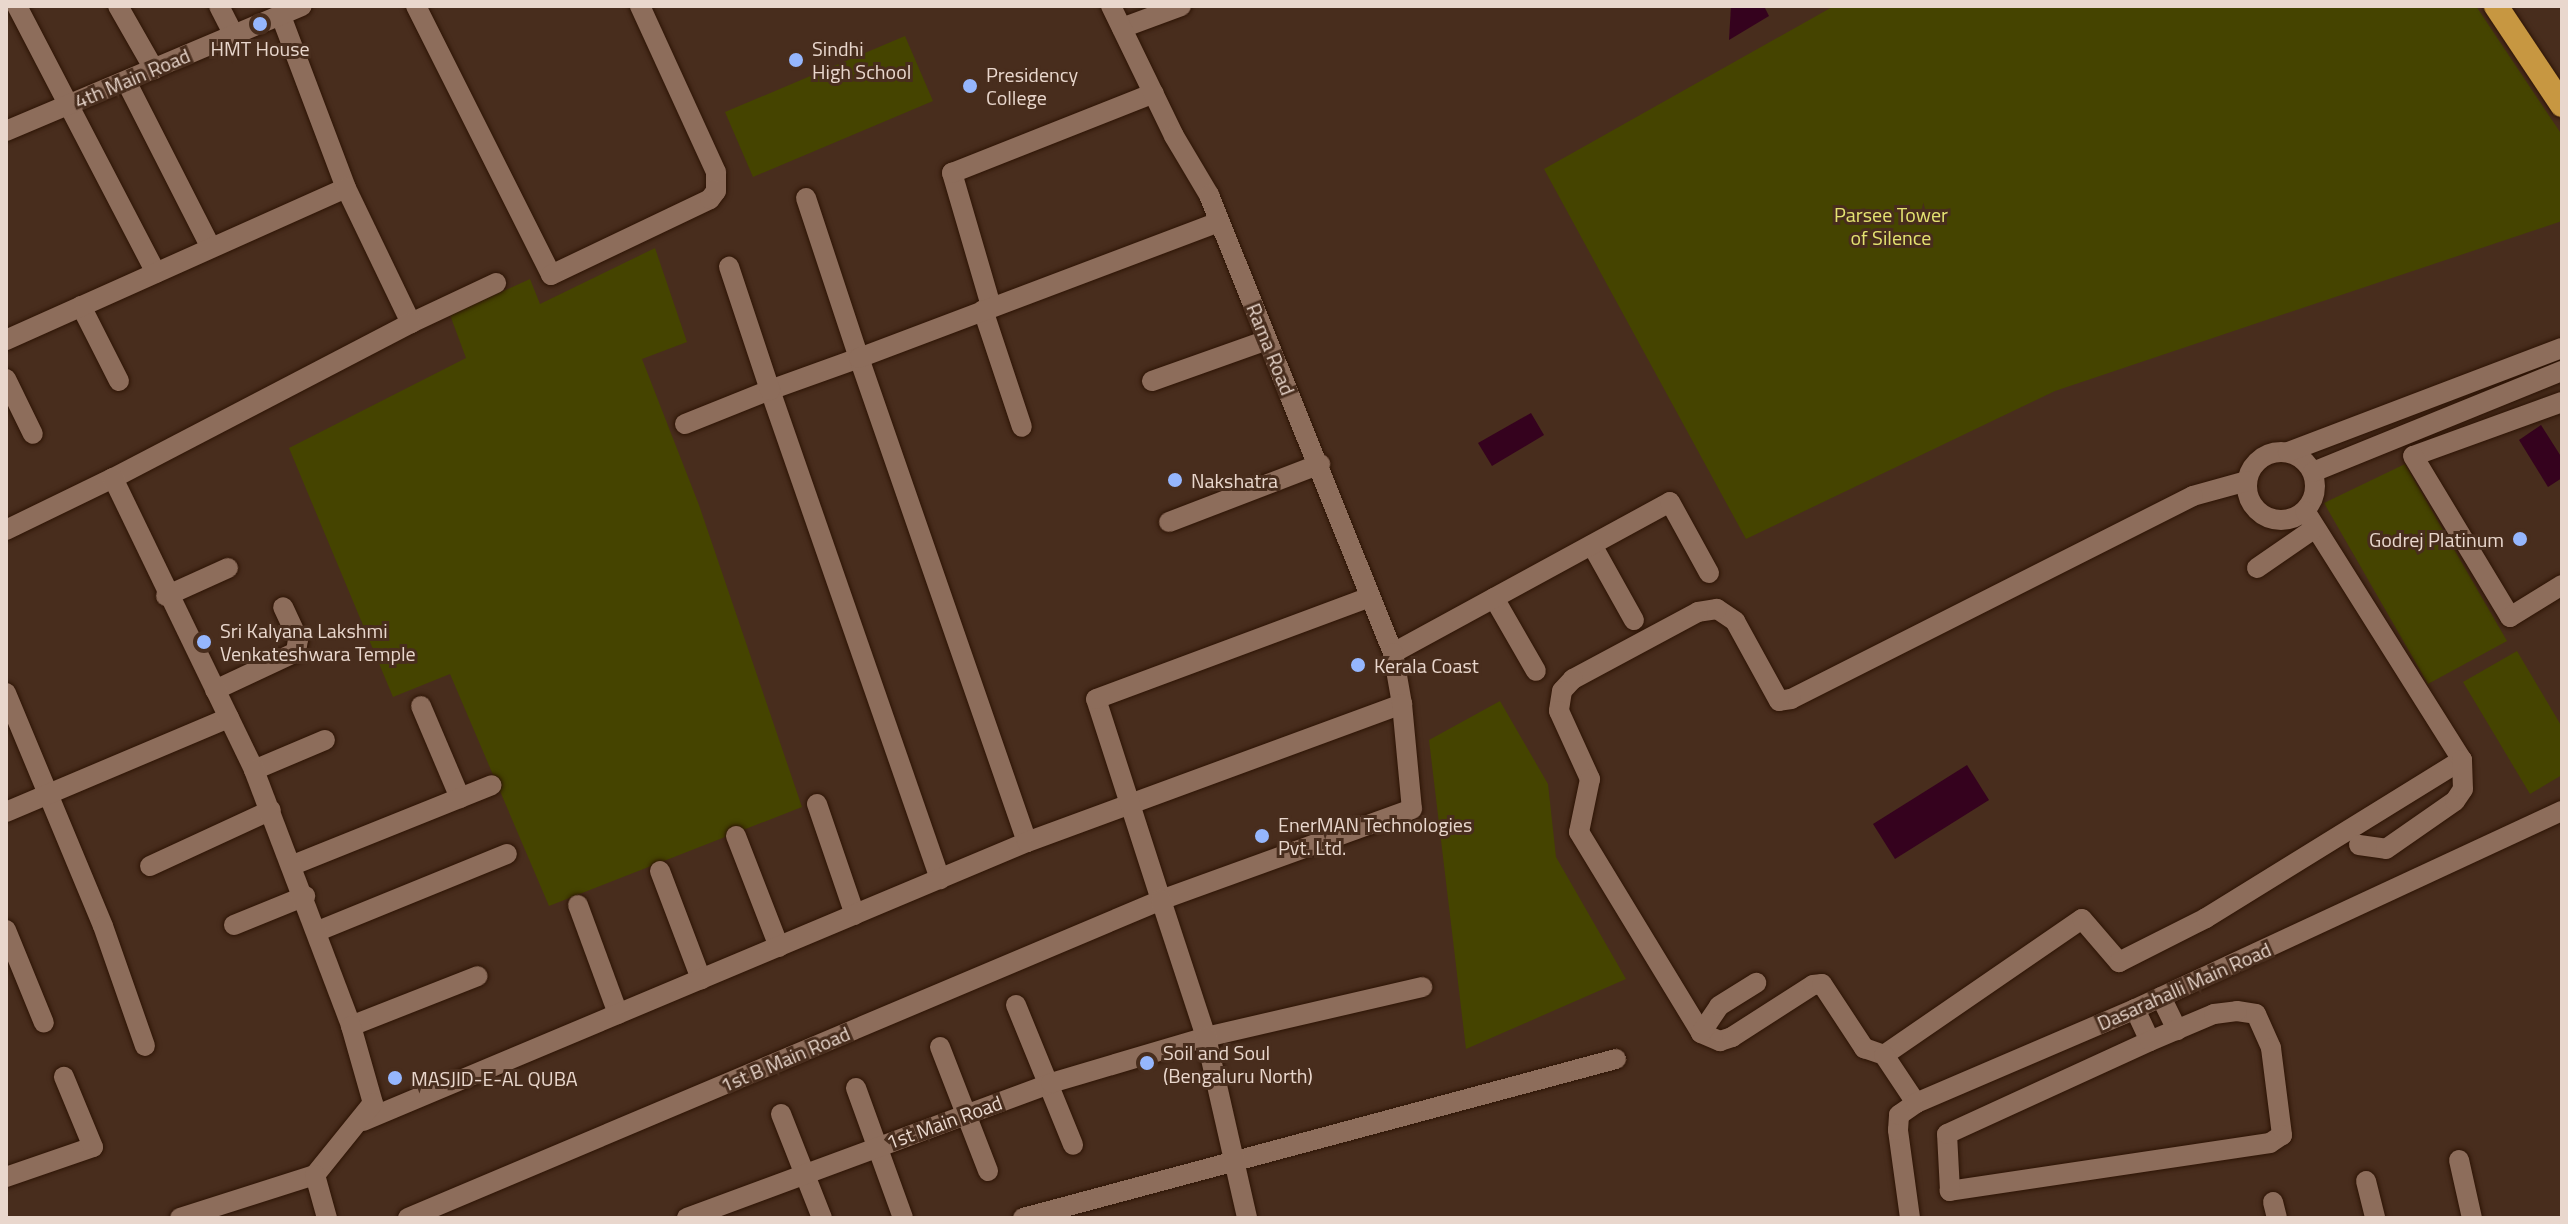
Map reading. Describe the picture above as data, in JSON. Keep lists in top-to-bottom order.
{
  "streets": {
    "street": [
      "4th Main Road",
      "Rama Road",
      "Dasarahalli Main Road",
      "1st B Main Road",
      "1st Main Road"
    ]
  },
  "crossings": [
    ["Rama Road", "1st B Main Road"]
  ],
  "parks": ["Parsee Tower of Silence"],
  "places": [
    "HMT House",
    "Sindhi High School",
    "Presidency College",
    "Nakshatra",
    "Godrej Platinum",
    "Sri Kalyana Lakshmi Venkateshwara Temple",
    "Kerala Coast",
    "EnerMAN Technologies Pvt. Ltd.",
    "Soil and Soul (Bengaluru North)",
    "MASJID-E-AL QUBA"
  ]
}
